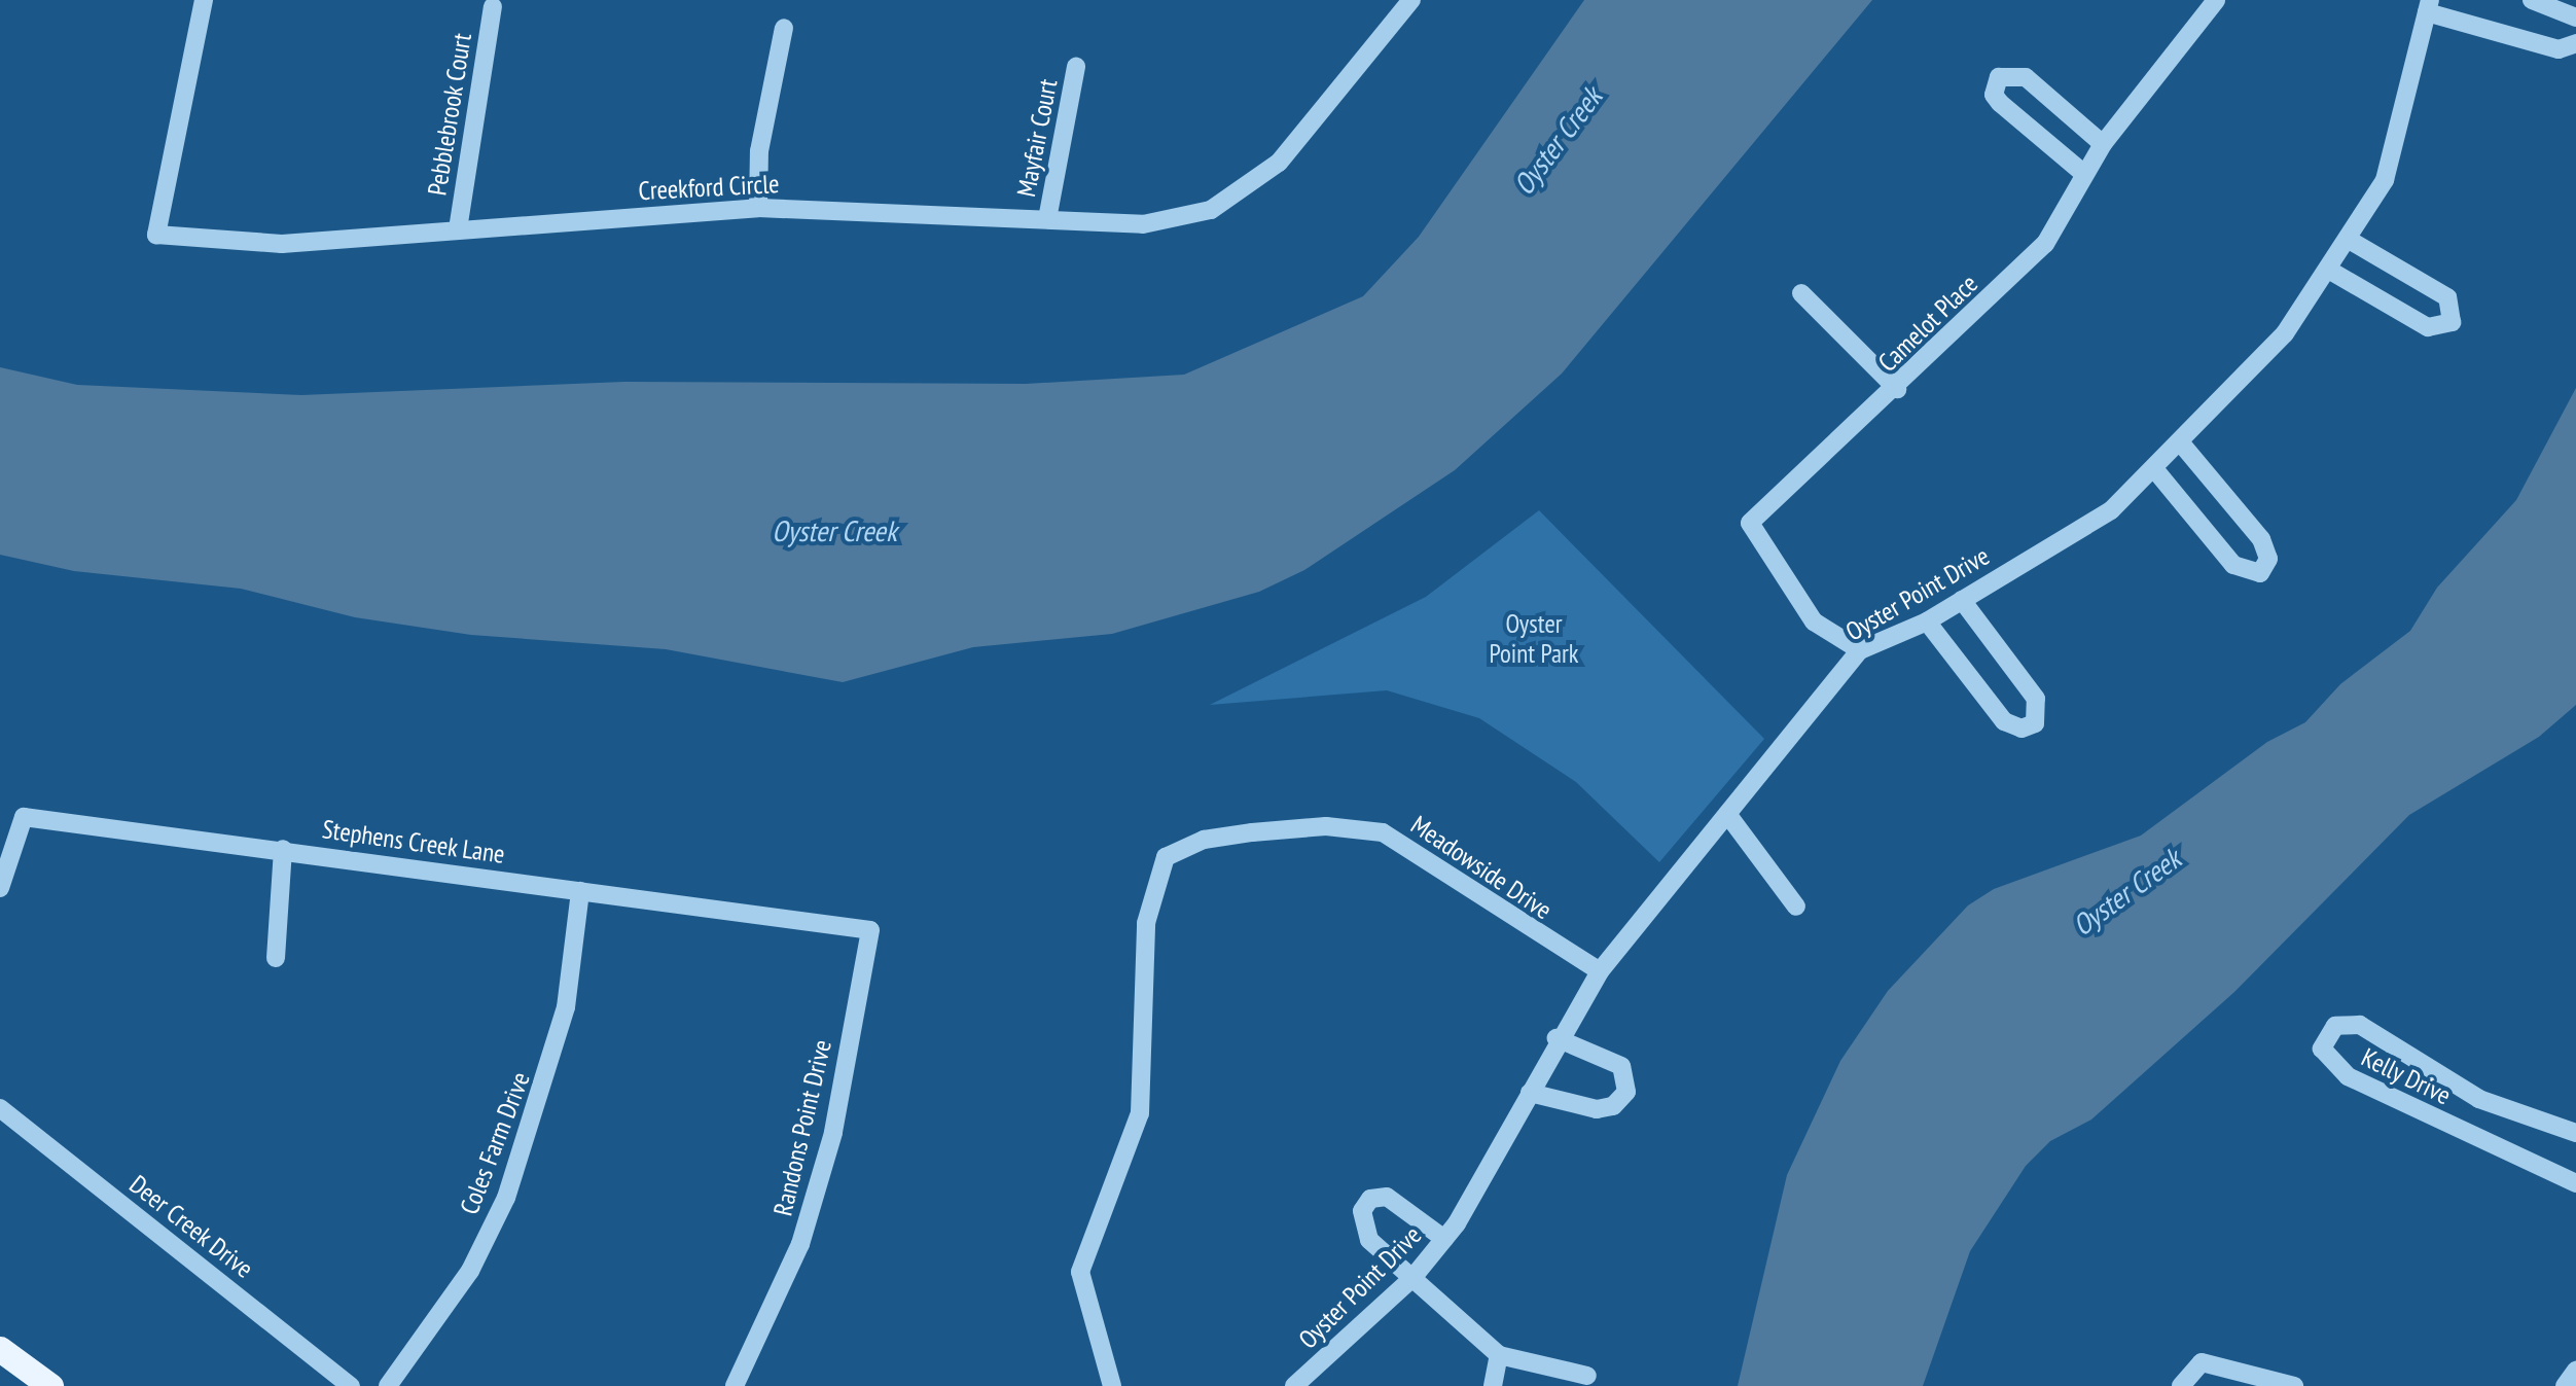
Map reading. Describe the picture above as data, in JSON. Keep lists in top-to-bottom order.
{
  "streets": {
    "street": [
      "Pebblebrook Court",
      "Mayfair Court",
      "Creekford Circle",
      "Camelot Place",
      "Oyster Point Drive",
      "Stephens Creek Lane",
      "Meadowside Drive",
      "Kelly Drive",
      "Randons Point Drive",
      "Coles Farm Drive",
      "Deer Creek Drive"
    ]
  },
  "crossings": [
    ["Pebblebrook Court", "Creekford Circle"],
    ["Mayfair Court", "Creekford Circle"],
    ["Camelot Place", "Oyster Point Drive"],
    ["Oyster Point Drive", "Meadowside Drive"],
    ["Stephens Creek Lane", "Randons Point Drive"],
    ["Stephens Creek Lane", "Coles Farm Drive"]
  ],
  "water": ["Oyster Creek"],
  "parks": ["Oyster Point Park"]
}
